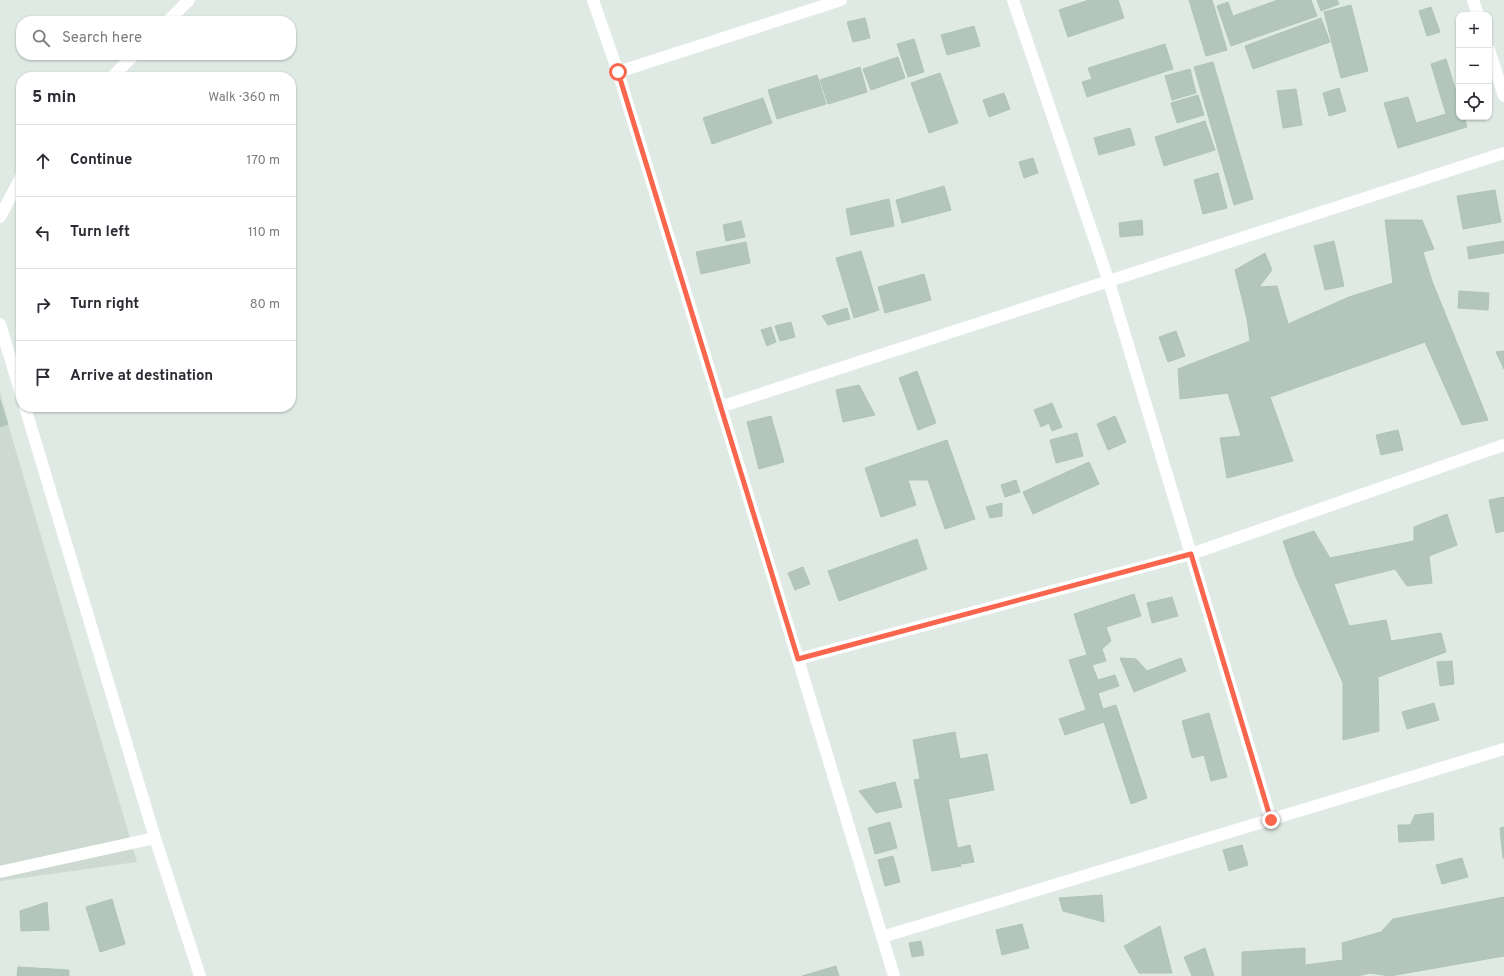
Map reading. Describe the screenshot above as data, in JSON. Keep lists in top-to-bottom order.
{
  "page": {
    "map_buttons": ["+", "−"],
    "search": "Search here",
    "heading": ["5 min", "Walk · 360 m"],
    "list": [
      ["Continue", "170 m"],
      ["Turn left", "110 m"],
      ["Turn right", "80 m"],
      "Arrive at destination"
    ]
  }
}
